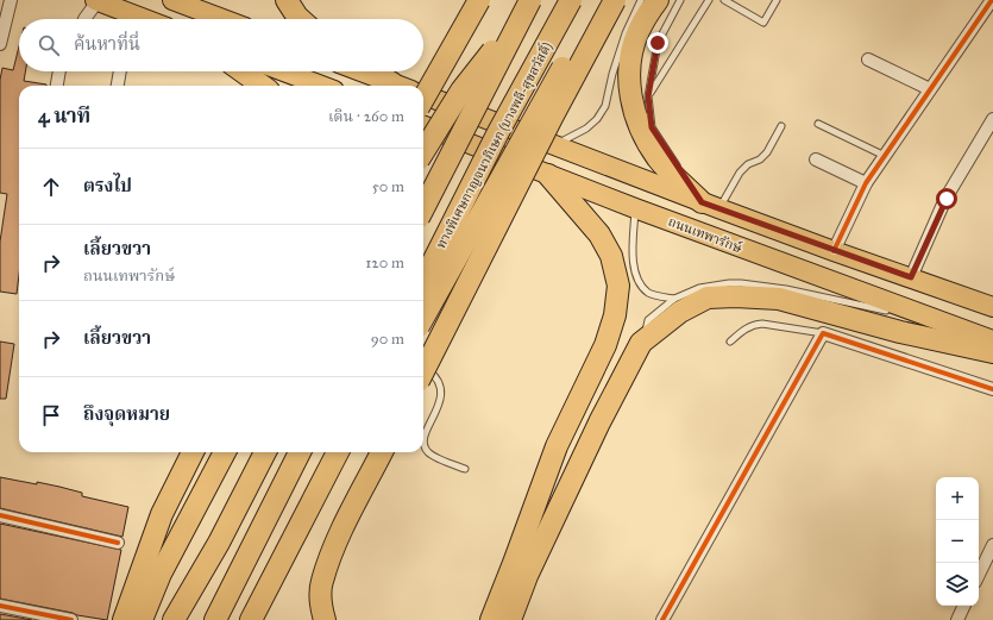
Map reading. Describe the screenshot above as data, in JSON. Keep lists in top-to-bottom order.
{
  "streets": {
    "highway": ["ทางพิเศษกาญจนาภิเษก (บางพลี-สุขสวัสดิ์)"],
    "main road": ["ถนนเทพารักษ์"]
  },
  "page": {
    "search": "ค้นหาที่นี่",
    "heading": ["4 นาที", "เดิน · 260 m"],
    "list": [
      ["ตรงไป", "50 m"],
      ["เลี้ยวขวา", "ถนนเทพารักษ์", "120 m"],
      ["เลี้ยวขวา", "90 m"],
      "ถึงจุดหมาย"
    ],
    "map_buttons": ["+", "−"]
  }
}
